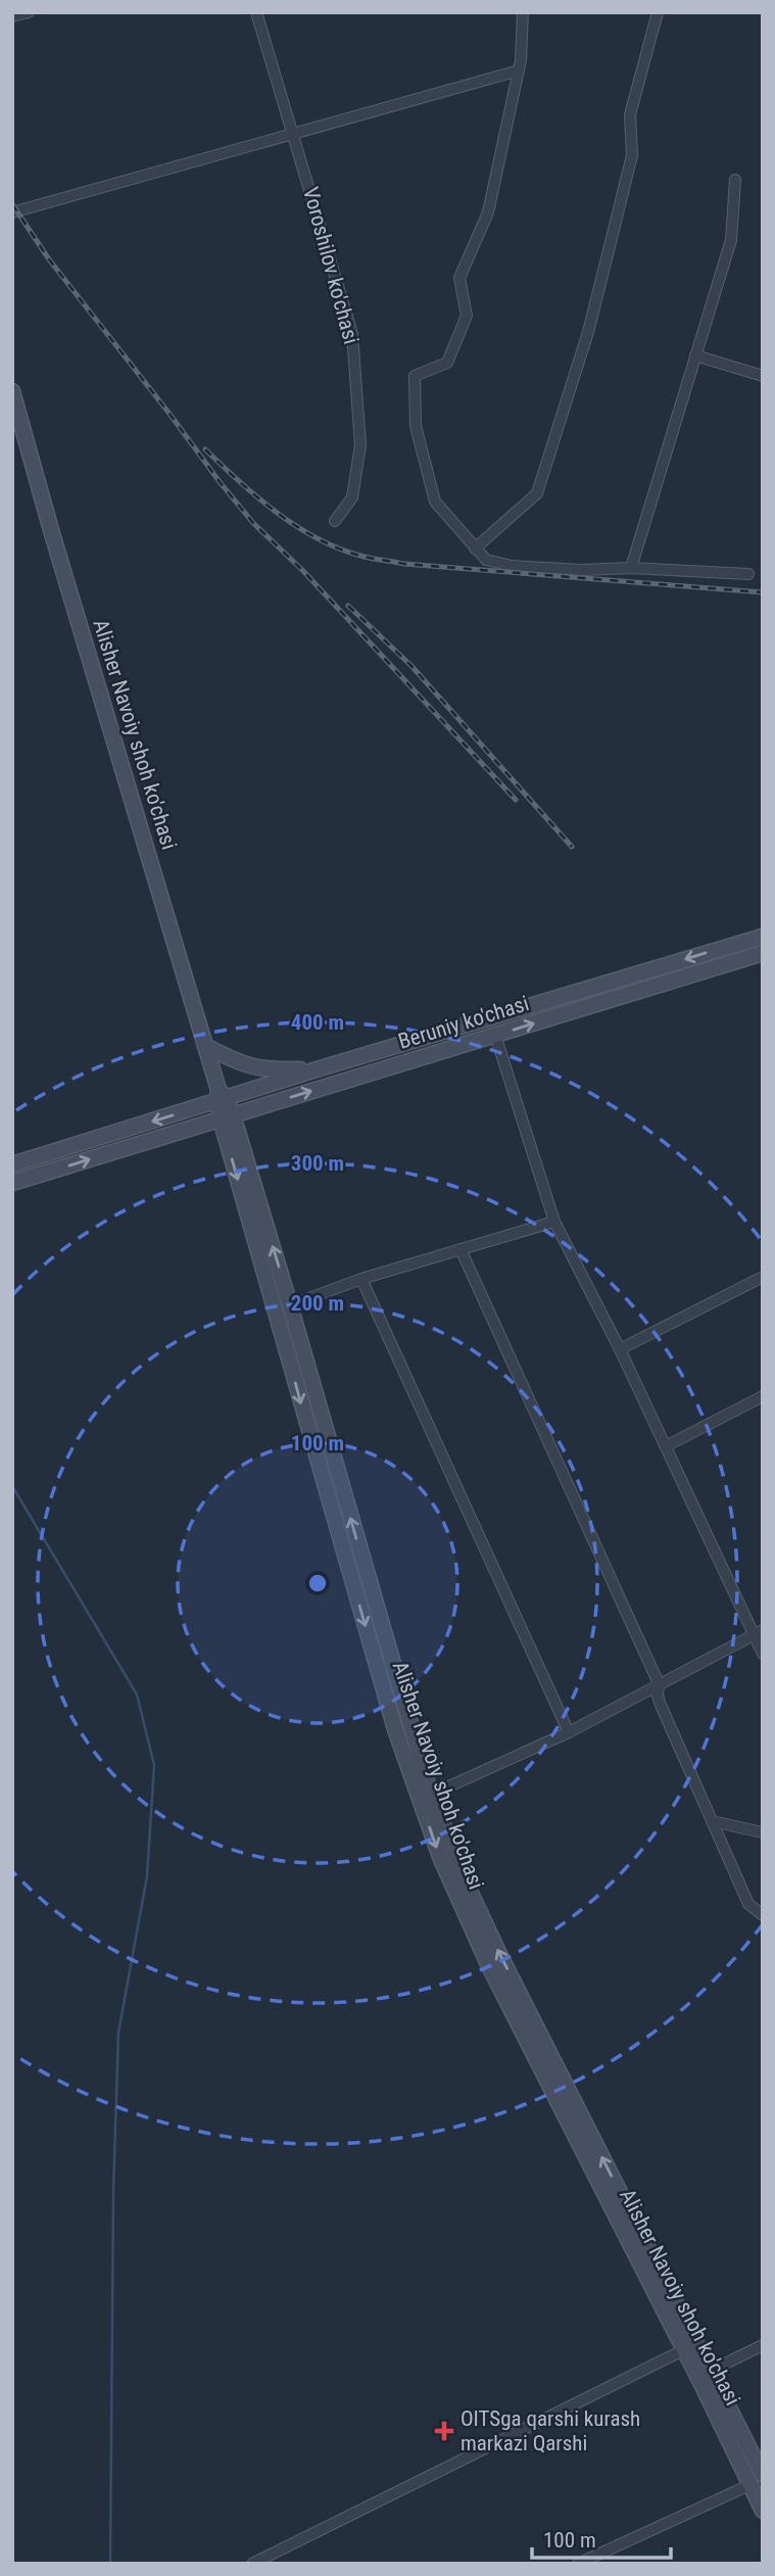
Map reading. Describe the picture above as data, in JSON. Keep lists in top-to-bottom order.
{
  "streets": {
    "main road": ["Alisher Navoiy shoh ko'chasi", "Beruniy ko'chasi"],
    "street": ["Voroshilov ko'chasi"]
  },
  "crossings": [
    ["Alisher Navoiy shoh ko'chasi", "Beruniy ko'chasi"]
  ],
  "places": {
    "health": ["OITSga qarshi kurash markazi Qarshi"]
  },
  "scale_bar": "100 m",
  "rings": [
    "400 m",
    "300 m",
    "200 m",
    "100 m"
  ]
}
